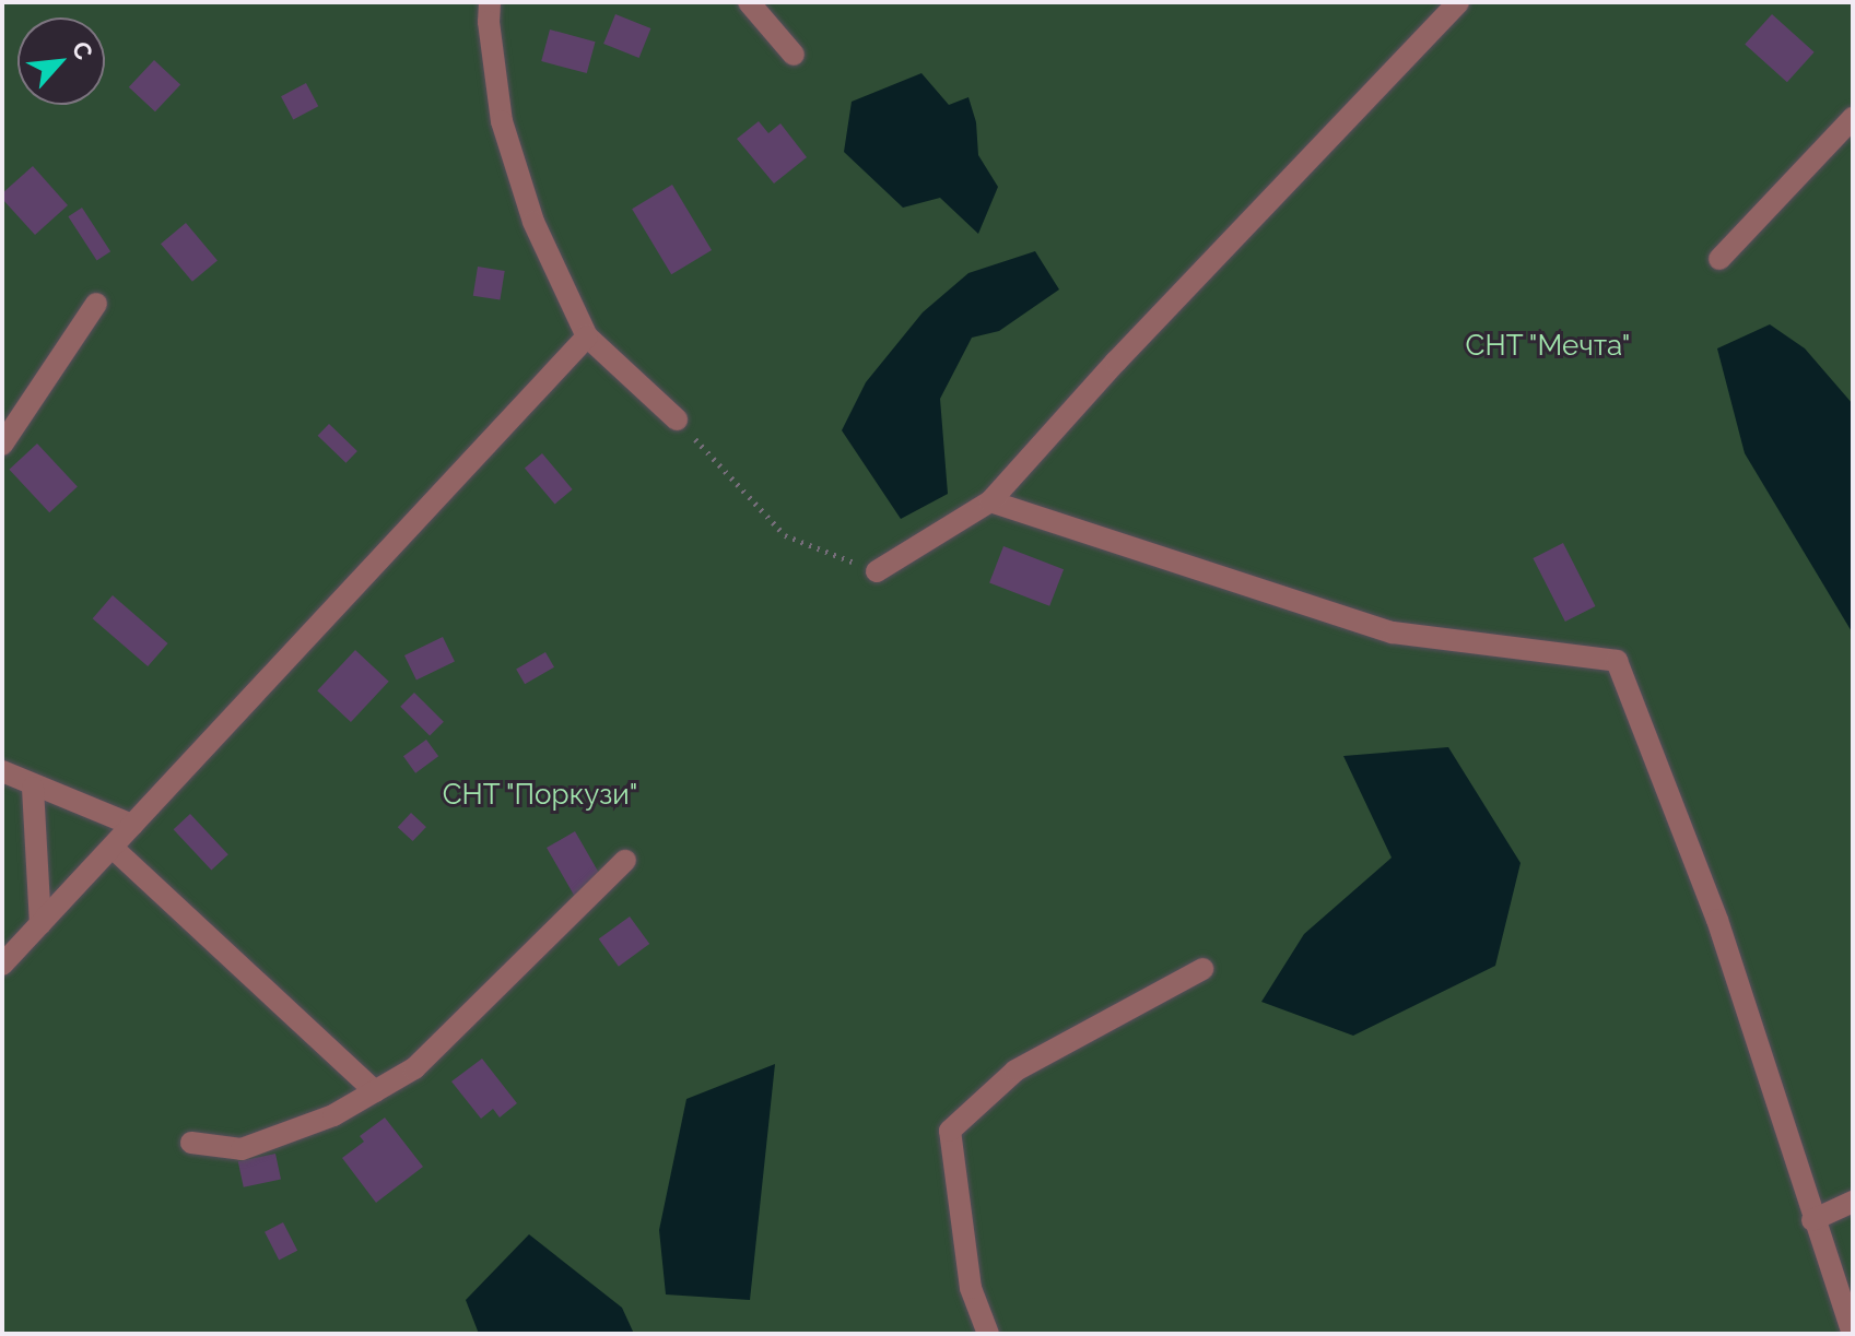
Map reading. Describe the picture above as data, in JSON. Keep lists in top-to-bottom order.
{
  "parks": ["СНТ \"Мечта\"", "СНТ \"Поркузи\""],
  "north": "top right"
}
